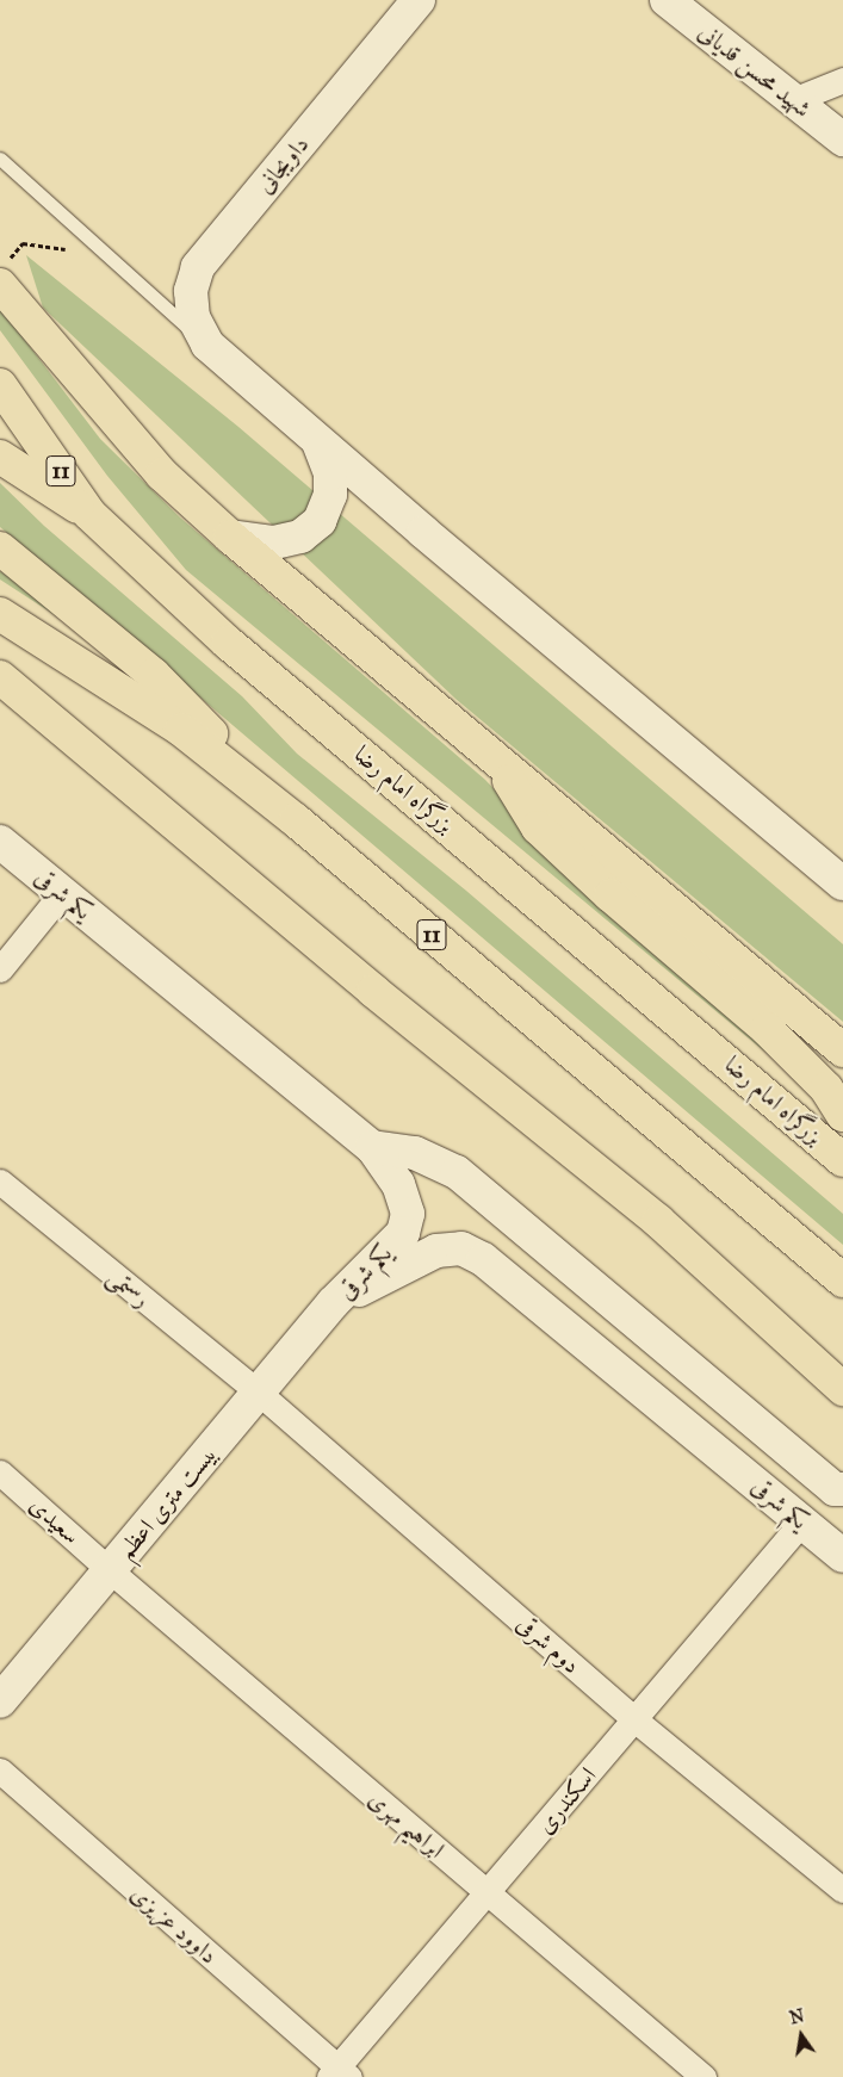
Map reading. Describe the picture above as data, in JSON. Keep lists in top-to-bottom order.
{
  "streets": {
    "highway": ["11", "بزرگراه امام رضا"],
    "main road": [
      "شهید محسن قدیانی",
      "داویجانی",
      "یکم شرقی",
      "بیست متری اعظم"
    ],
    "street": [
      "رستمی",
      "سعیدی",
      "دوم شرقی",
      "اسکندری",
      "ابراهیم مهری",
      "داوود عزیزی"
    ]
  },
  "crossings": [
    ["یکم شرقی", "بیست متری اعظم"],
    ["یکم شرقی", "اسکندری"],
    ["رستمی", "بیست متری اعظم"],
    ["رستمی", "دوم شرقی"],
    ["بیست متری اعظم", "سعیدی"],
    ["بیست متری اعظم", "دوم شرقی"],
    ["بیست متری اعظم", "ابراهیم مهری"],
    ["سعیدی", "ابراهیم مهری"],
    ["دوم شرقی", "اسکندری"],
    ["اسکندری", "ابراهیم مهری"],
    ["اسکندری", "داوود عزیزی"]
  ],
  "north": "top"
}
